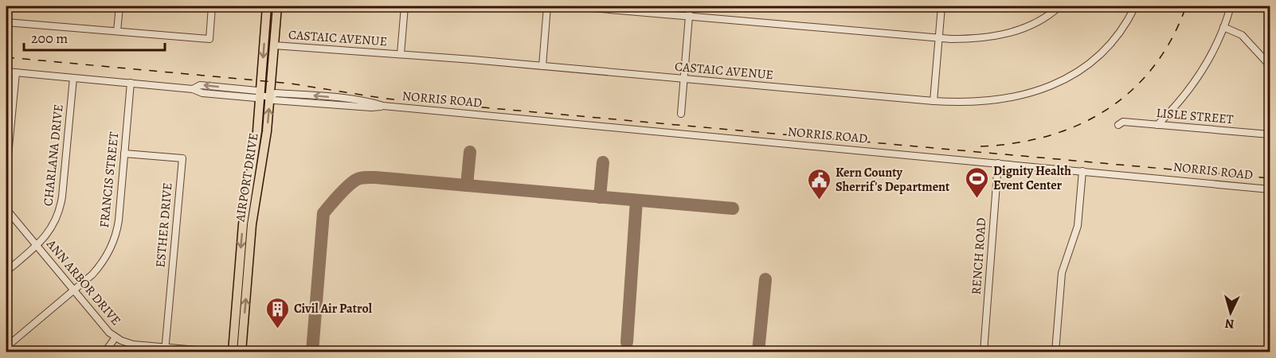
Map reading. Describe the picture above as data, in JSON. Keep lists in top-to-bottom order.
{
  "streets": {
    "main road": ["AIRPORT DRIVE"],
    "street": [
      "CASTAIC AVENUE",
      "NORRIS ROAD",
      "LISLE STREET",
      "CHARLANA DRIVE",
      "FRANCIS STREET",
      "ESTHER DRIVE",
      "RENCH ROAD",
      "ANN ARBOR DRIVE"
    ]
  },
  "crossings": [
    ["CASTAIC AVENUE", "AIRPORT DRIVE"],
    ["NORRIS ROAD", "CHARLANA DRIVE"],
    ["NORRIS ROAD", "AIRPORT DRIVE"],
    ["NORRIS ROAD", "FRANCIS STREET"],
    ["NORRIS ROAD", "RENCH ROAD"],
    ["CHARLANA DRIVE", "ANN ARBOR DRIVE"],
    ["FRANCIS STREET", "ESTHER DRIVE"],
    ["FRANCIS STREET", "ANN ARBOR DRIVE"],
    ["ESTHER DRIVE", "ANN ARBOR DRIVE"]
  ],
  "places": {
    "sports": ["Dignity Health Event Center"],
    "public building": ["Kern County Sherrif's Department"],
    "building": ["Civil Air Patrol"]
  },
  "scale_bar": "200 m",
  "north": "bottom"
}
